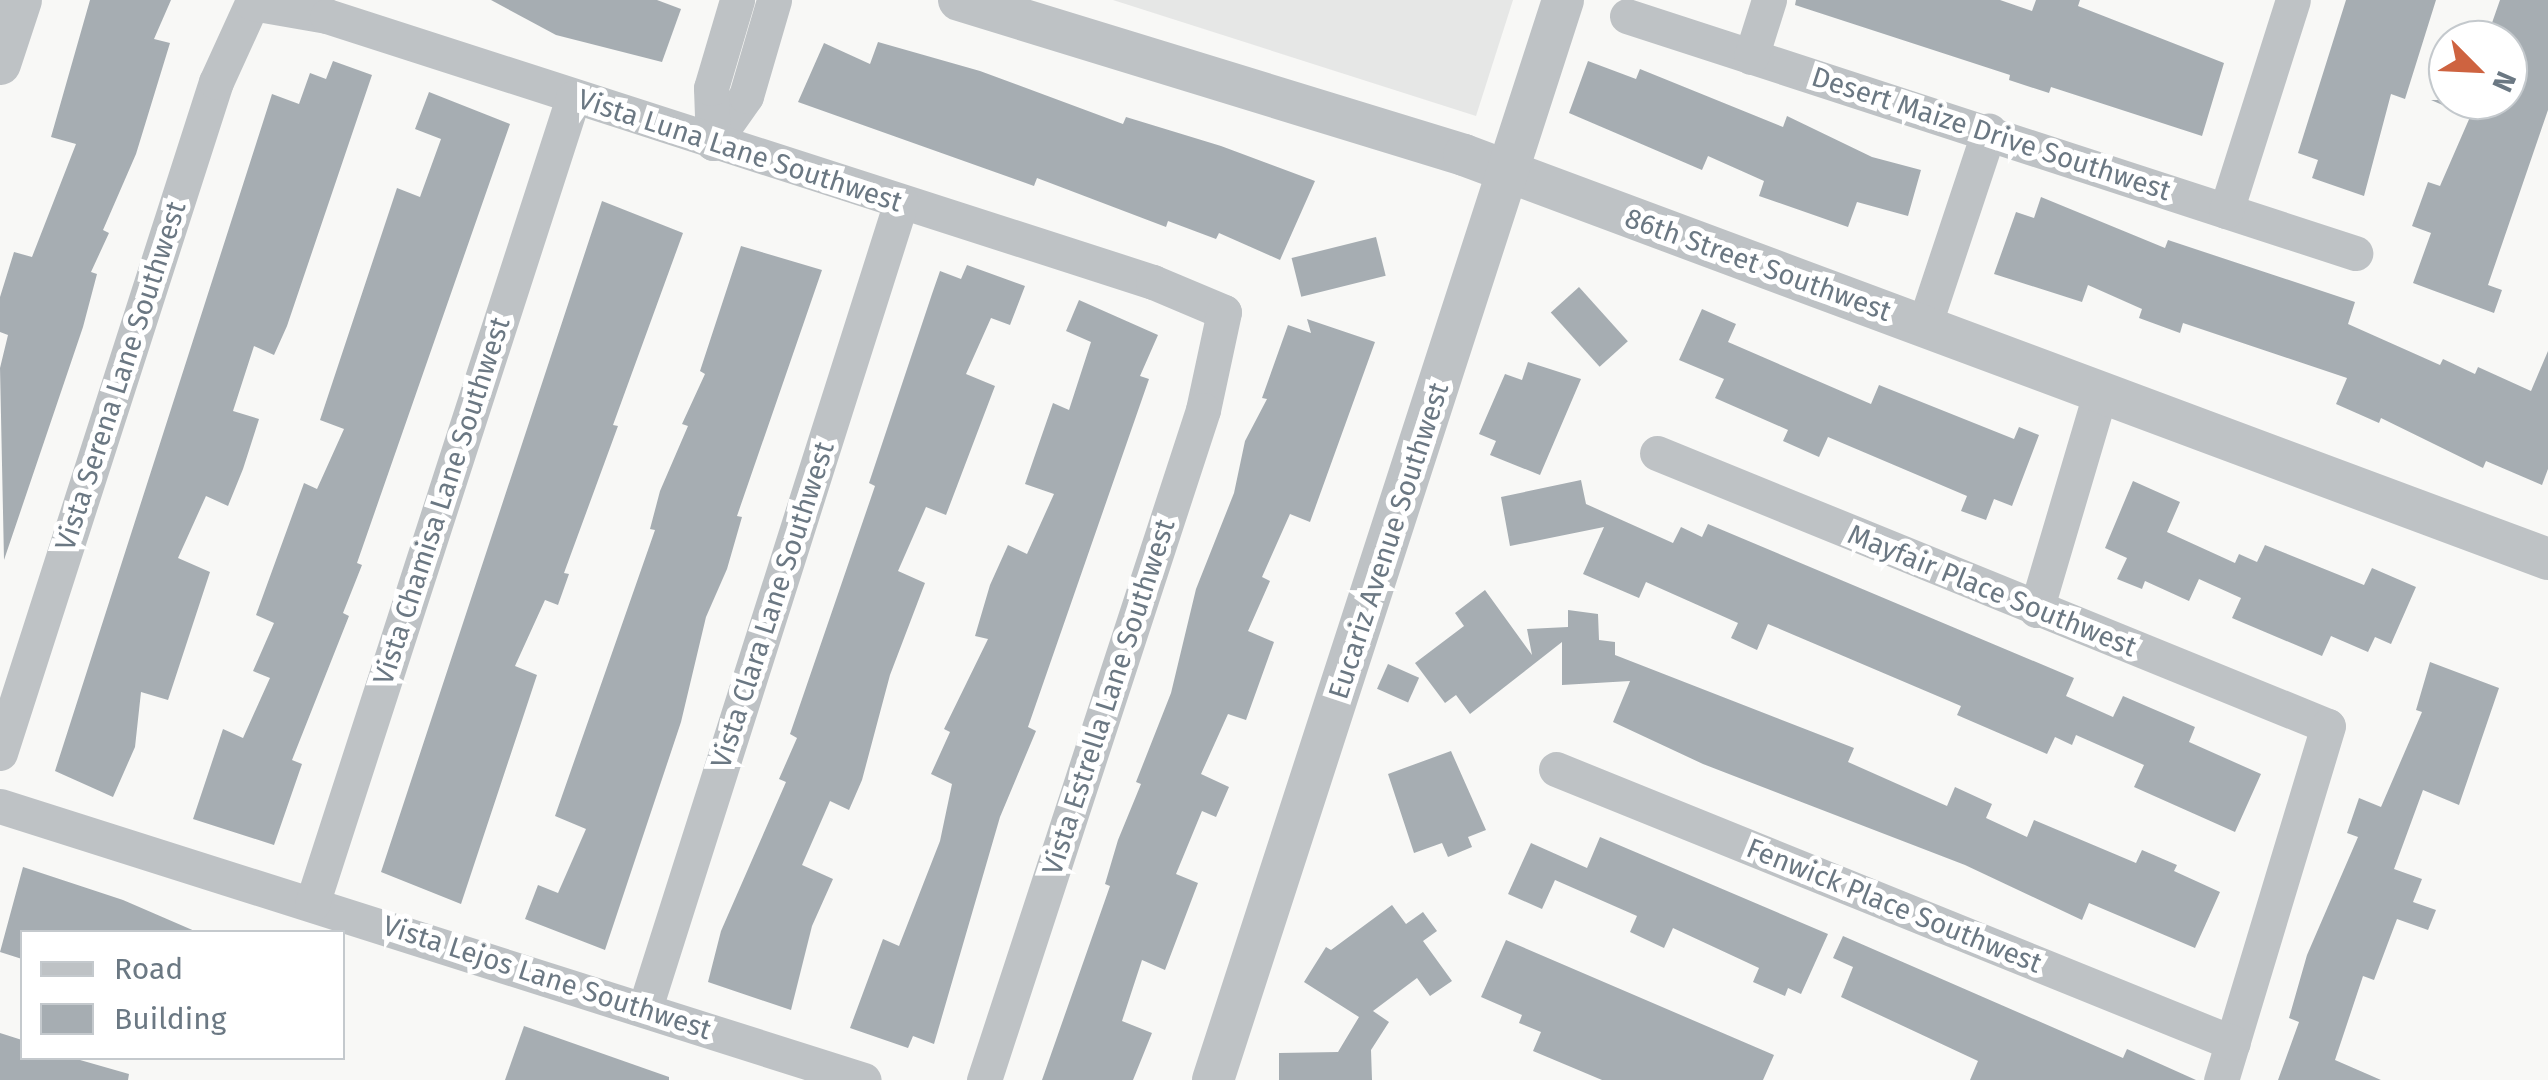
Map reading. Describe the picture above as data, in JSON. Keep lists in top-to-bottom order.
{
  "streets": {
    "street": [
      "Desert Maize Drive Southwest",
      "Vista Luna Lane Southwest",
      "86th Street Southwest",
      "Vista Serena Lane Southwest",
      "Vista Chamisa Lane Southwest",
      "Eucariz Avenue Southwest",
      "Mayfair Place Southwest",
      "Vista Clara Lane Southwest",
      "Vista Estrella Lane Southwest",
      "Fenwick Place Southwest",
      "Vista Lejos Lane Southwest"
    ]
  },
  "crossings": [
    ["Vista Luna Lane Southwest", "Vista Serena Lane Southwest"],
    ["Vista Luna Lane Southwest", "Vista Chamisa Lane Southwest"],
    ["Vista Luna Lane Southwest", "Vista Clara Lane Southwest"],
    ["Vista Luna Lane Southwest", "Vista Estrella Lane Southwest"],
    ["86th Street Southwest", "Eucariz Avenue Southwest"],
    ["Vista Chamisa Lane Southwest", "Vista Lejos Lane Southwest"],
    ["Mayfair Place Southwest", "Fenwick Place Southwest"],
    ["Vista Clara Lane Southwest", "Vista Lejos Lane Southwest"]
  ],
  "legend": ["Road", "Building"],
  "north": "bottom right"
}
